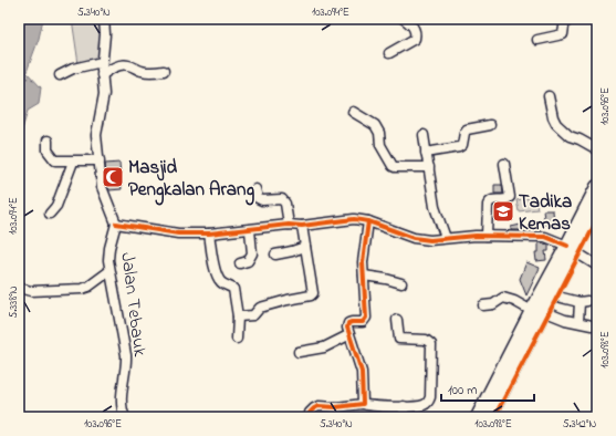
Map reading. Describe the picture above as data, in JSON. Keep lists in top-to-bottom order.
{
  "streets": {
    "street": ["Jalan Tebauk"]
  },
  "places": {
    "mosque": ["Masjid Pengkalan Arang"],
    "school or university": ["Tadika Kemas"]
  },
  "scale_bar": "100 m",
  "coordinates": [
    "5.340°N",
    "103.094°E",
    "103.096°E",
    "5.338°N",
    "103.098°E",
    "5.342°N"
  ]
}
